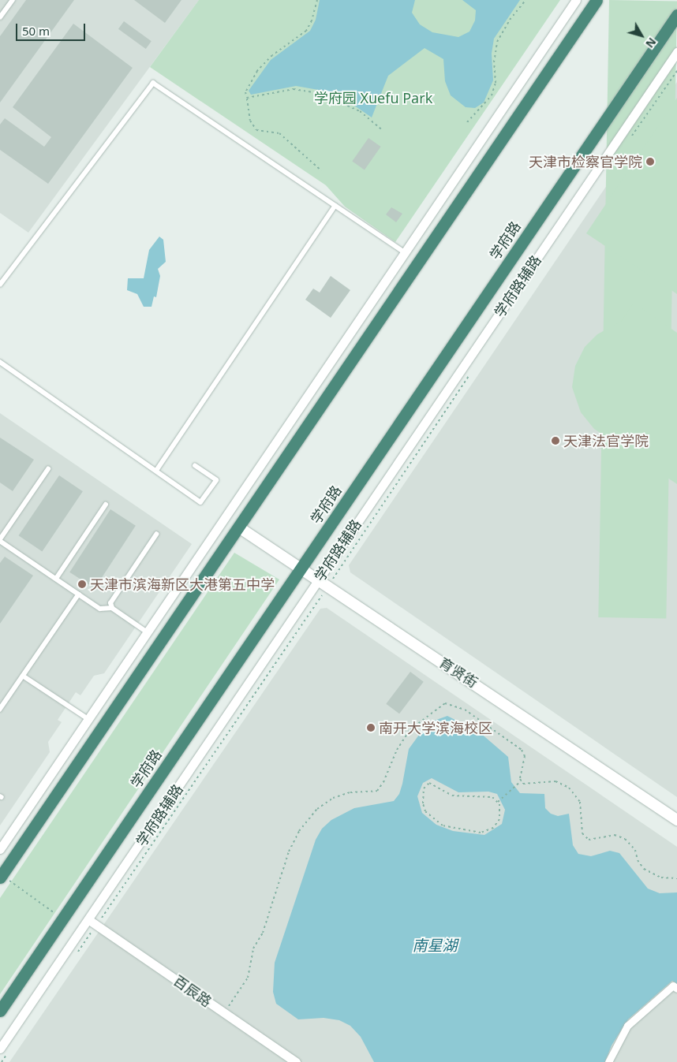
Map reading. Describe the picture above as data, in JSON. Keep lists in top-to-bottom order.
{
  "streets": {
    "highway": ["学府路"],
    "street": ["学府路辅路", "育贤街", "百辰路"]
  },
  "crossings": [
    ["学府路", "育贤街"],
    ["学府路辅路", "育贤街"],
    ["学府路辅路", "百辰路"]
  ],
  "water": ["南星湖"],
  "parks": ["学府园 Xuefu Park"],
  "places": [
    "天津市检察官学院",
    "天津法官学院",
    "天津市滨海新区大港第五中学",
    "南开大学滨海校区"
  ],
  "scale_bar": "50 m",
  "north": "bottom right"
}
